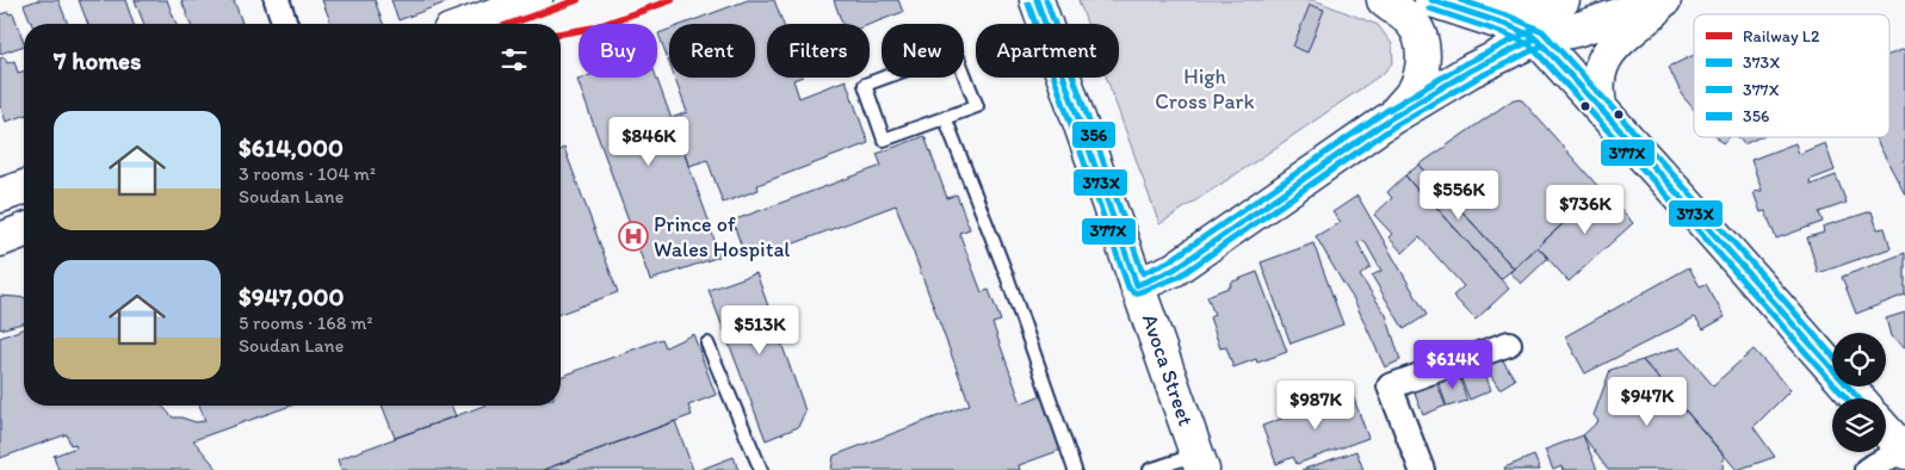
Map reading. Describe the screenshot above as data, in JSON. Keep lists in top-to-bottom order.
{
  "streets": {
    "main road": ["Avoca Street"]
  },
  "parks": ["High Cross Park"],
  "places": {
    "hospital": ["Prince of Wales Hospital"]
  },
  "lines": [
    "rail line L2",
    "transit line 373X",
    "transit line 356",
    "transit line 377X"
  ],
  "legend": [
    "Railway L2",
    "373X",
    "377X",
    "356"
  ],
  "page": {
    "chip": [
      "Buy",
      "Rent",
      "Filters",
      "New",
      "Apartment"
    ],
    "heading": "7 homes",
    "list": [
      {
        "name": "$614,000",
        "note": "3 rooms · 104 m² · Soudan Lane"
      },
      {
        "name": "$947,000",
        "note": "5 rooms · 168 m² · Soudan Lane"
      }
    ],
    "price": [
      "$846K",
      "$556K",
      "$736K",
      "$513K",
      "$614K",
      "$947K",
      "$987K"
    ]
  }
}
